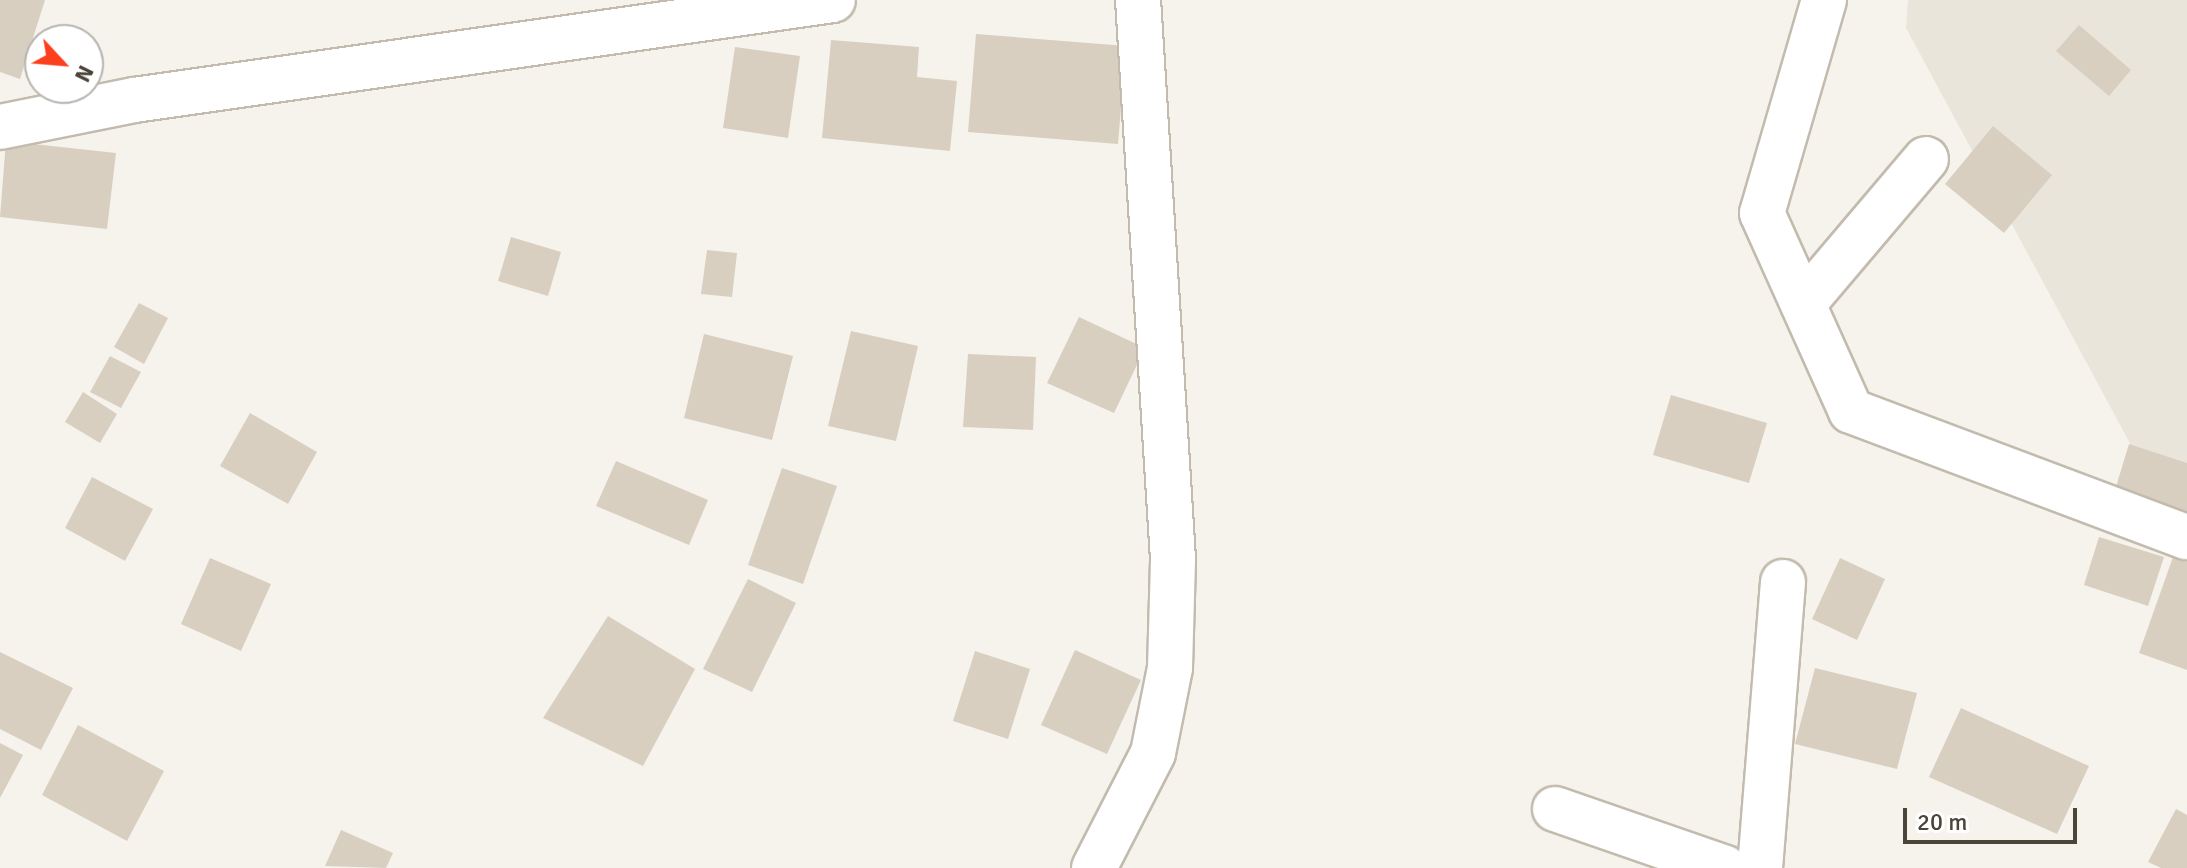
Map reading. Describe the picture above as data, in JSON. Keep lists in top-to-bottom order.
{
  "scale_bar": "20 m",
  "north": "bottom right"
}
